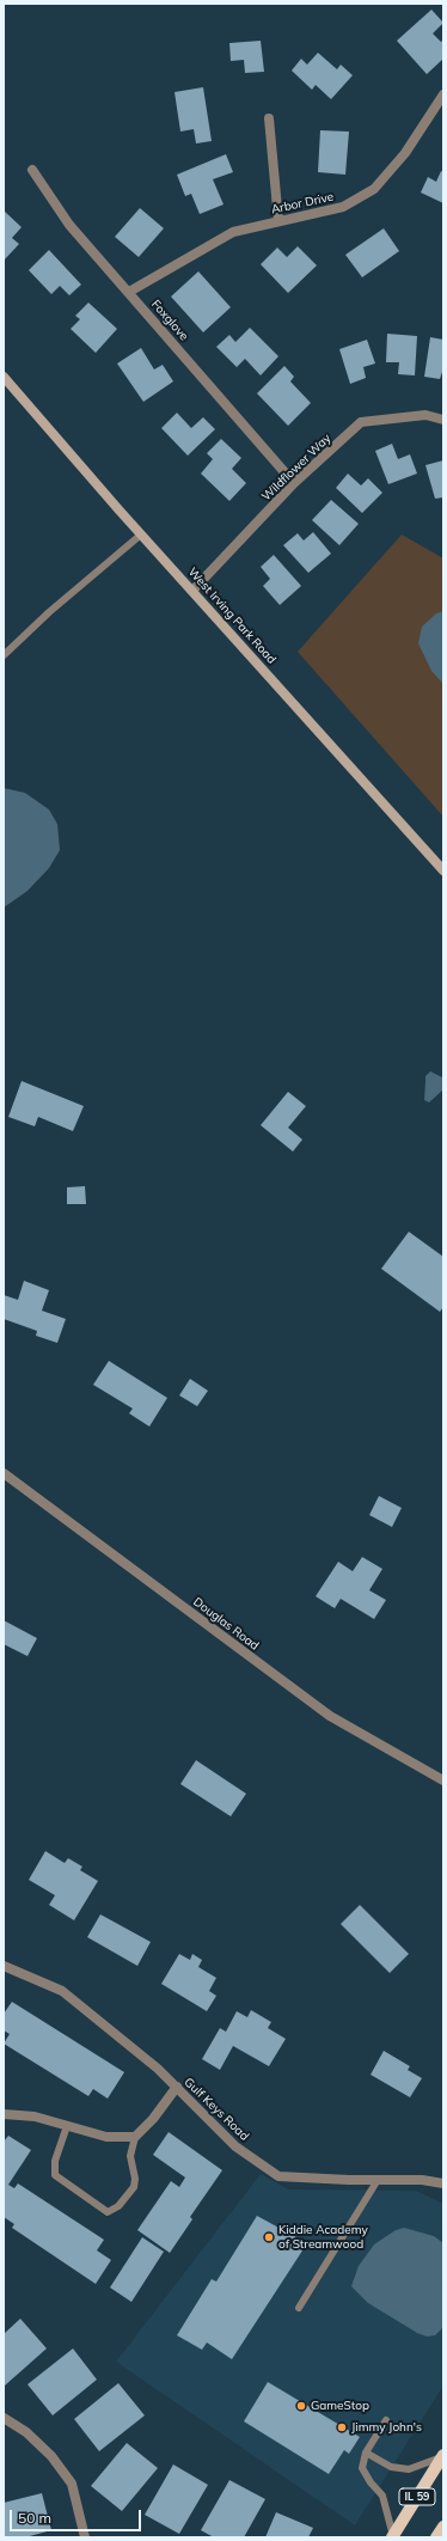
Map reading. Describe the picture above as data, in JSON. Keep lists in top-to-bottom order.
{
  "streets": {
    "main road": ["West Irving Park Road", "IL 59"],
    "street": [
      "Arbor Drive",
      "Foxglove",
      "Wildflower Way",
      "Douglas Road",
      "Gulf Keys Road"
    ]
  },
  "crossings": [
    ["Arbor Drive", "Foxglove"],
    ["Foxglove", "Wildflower Way"],
    ["Wildflower Way", "West Irving Park Road"]
  ],
  "places": ["Kiddie Academy of Streamwood", "GameStop", "Jimmy John's"],
  "scale_bar": "50 m"
}
